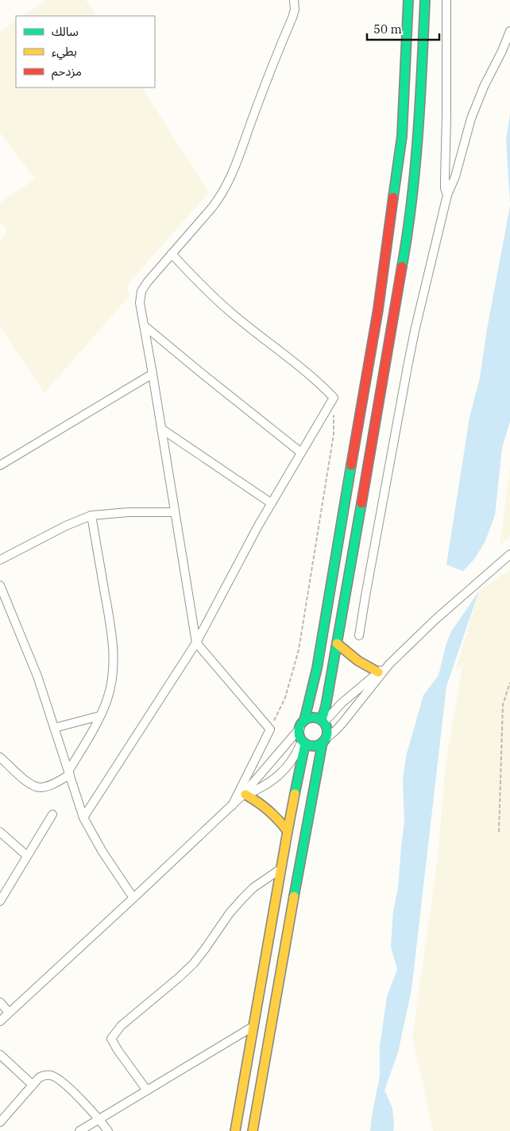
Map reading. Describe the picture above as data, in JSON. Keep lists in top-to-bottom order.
{
  "legend": ["سالك", "بطيء", "مزدحم"],
  "scale_bar": "50 m"
}
